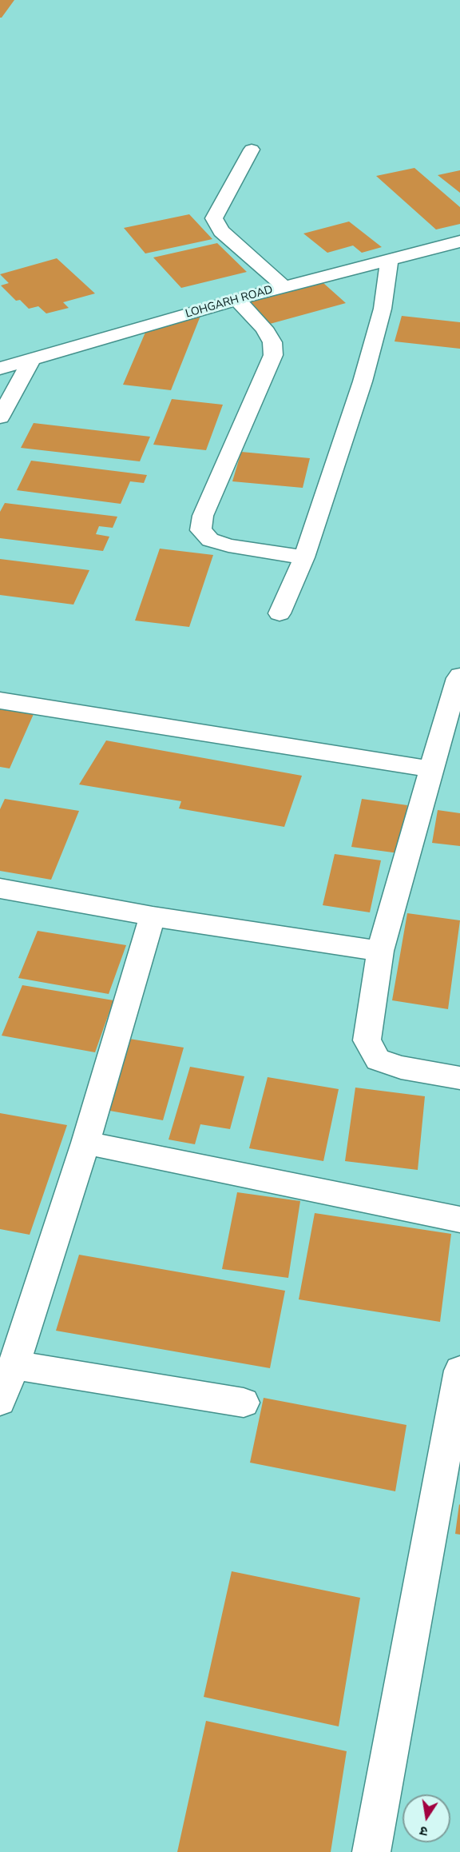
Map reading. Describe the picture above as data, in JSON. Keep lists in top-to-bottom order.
{
  "streets": {
    "street": ["LOHGARH ROAD"]
  },
  "north": "bottom"
}
